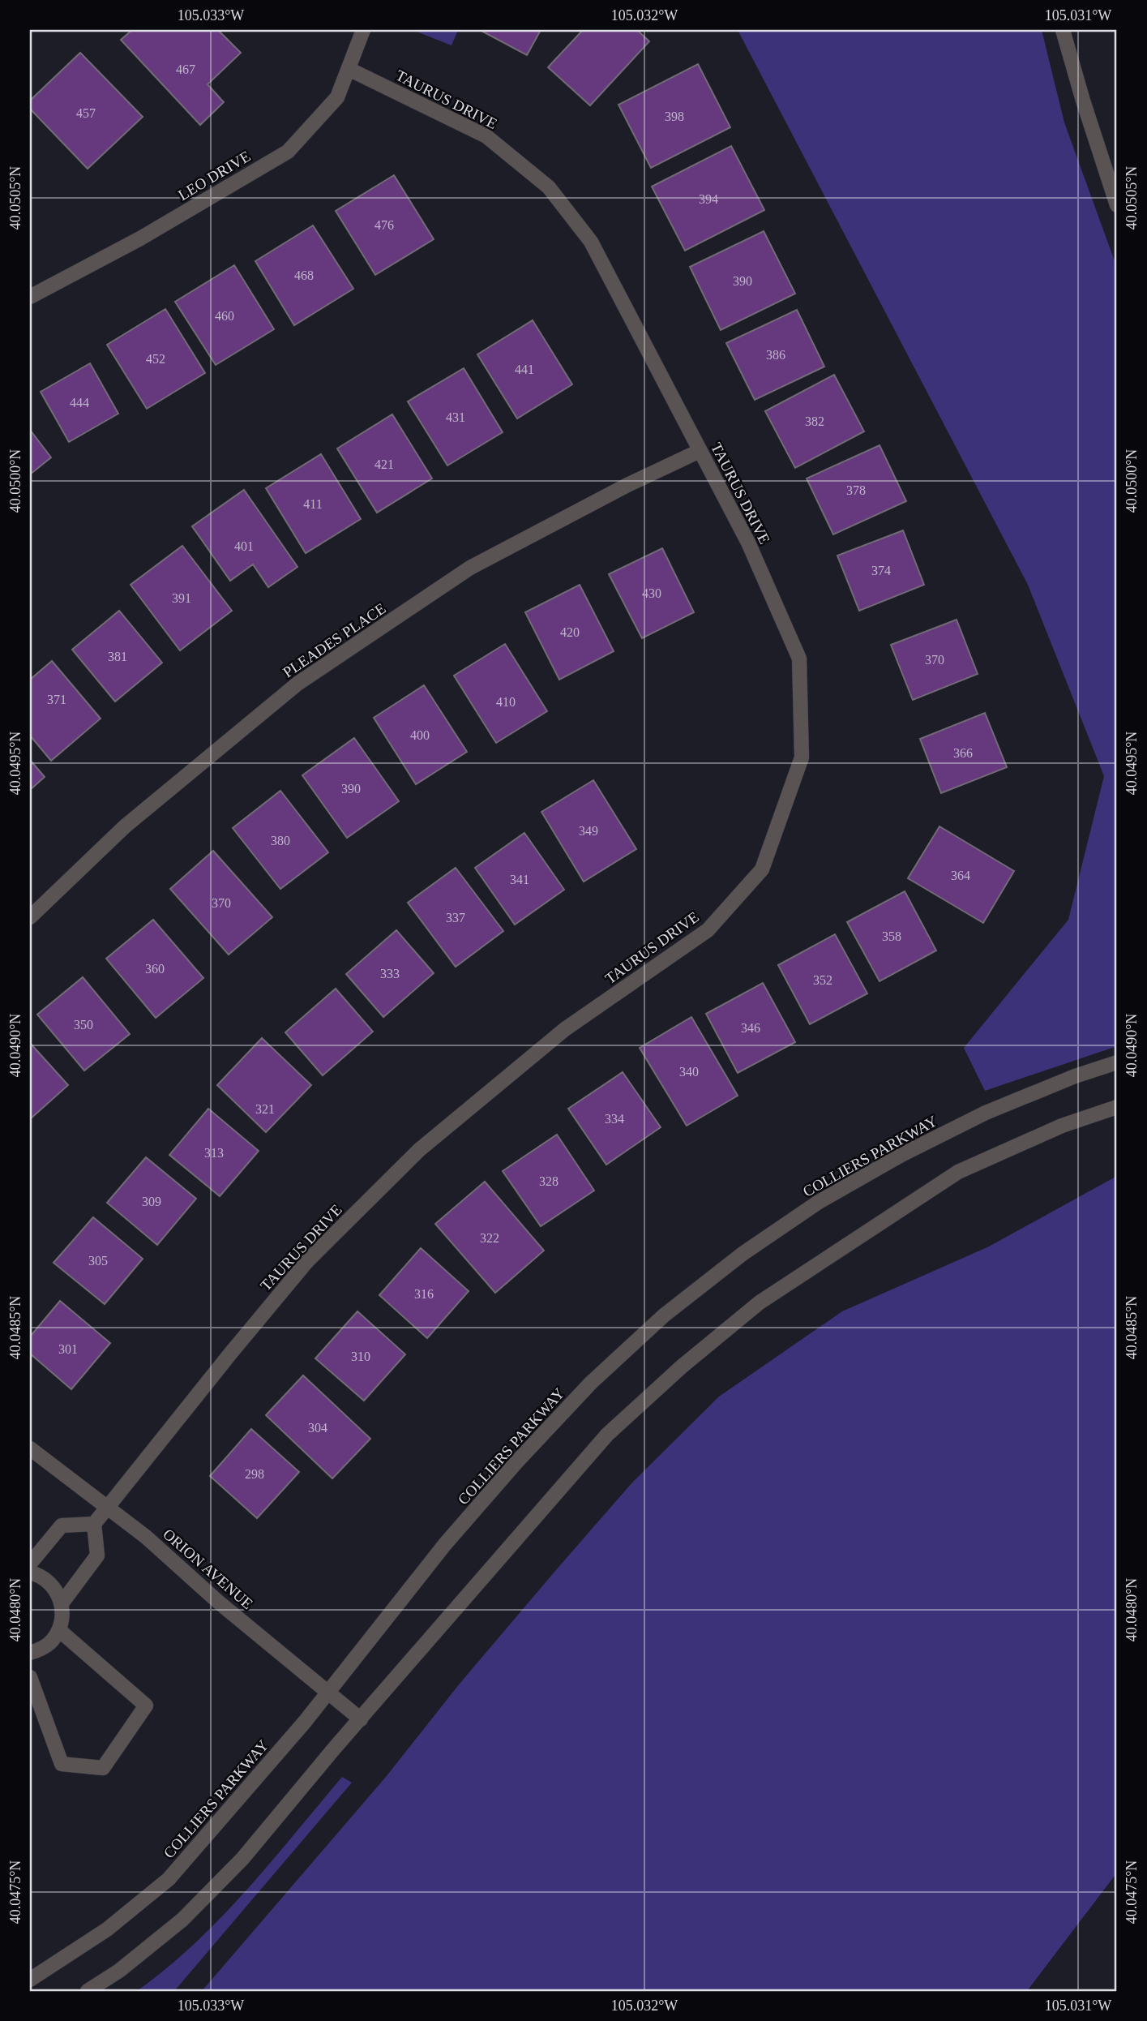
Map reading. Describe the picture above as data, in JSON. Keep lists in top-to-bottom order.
{
  "streets": {
    "street": [
      "TAURUS DRIVE",
      "LEO DRIVE",
      "PLEADES PLACE",
      "COLLIERS PARKWAY",
      "ORION AVENUE"
    ]
  },
  "crossings": [
    ["TAURUS DRIVE", "LEO DRIVE"],
    ["TAURUS DRIVE", "PLEADES PLACE"],
    ["TAURUS DRIVE", "ORION AVENUE"],
    ["COLLIERS PARKWAY", "ORION AVENUE"]
  ],
  "house_numbers": [
    "467",
    "457",
    "398",
    "394",
    "476",
    "468",
    "390",
    "460",
    "386",
    "452",
    "441",
    "444",
    "431",
    "382",
    "421",
    "378",
    "411",
    "401",
    "374",
    "430",
    "391",
    "420",
    "381",
    "370",
    "371",
    "410",
    "400",
    "366",
    "390",
    "349",
    "380",
    "364",
    "341",
    "370",
    "337",
    "358",
    "360",
    "333",
    "352",
    "350",
    "346",
    "340",
    "321",
    "334",
    "313",
    "328",
    "309",
    "322",
    "305",
    "316",
    "301",
    "310",
    "304",
    "298"
  ],
  "coordinates": [
    "105.033°W",
    "105.032°W",
    "105.031°W",
    "40.0505°N",
    "40.0500°N",
    "40.0495°N",
    "40.0490°N",
    "40.0485°N",
    "40.0480°N",
    "40.0475°N"
  ]
}
